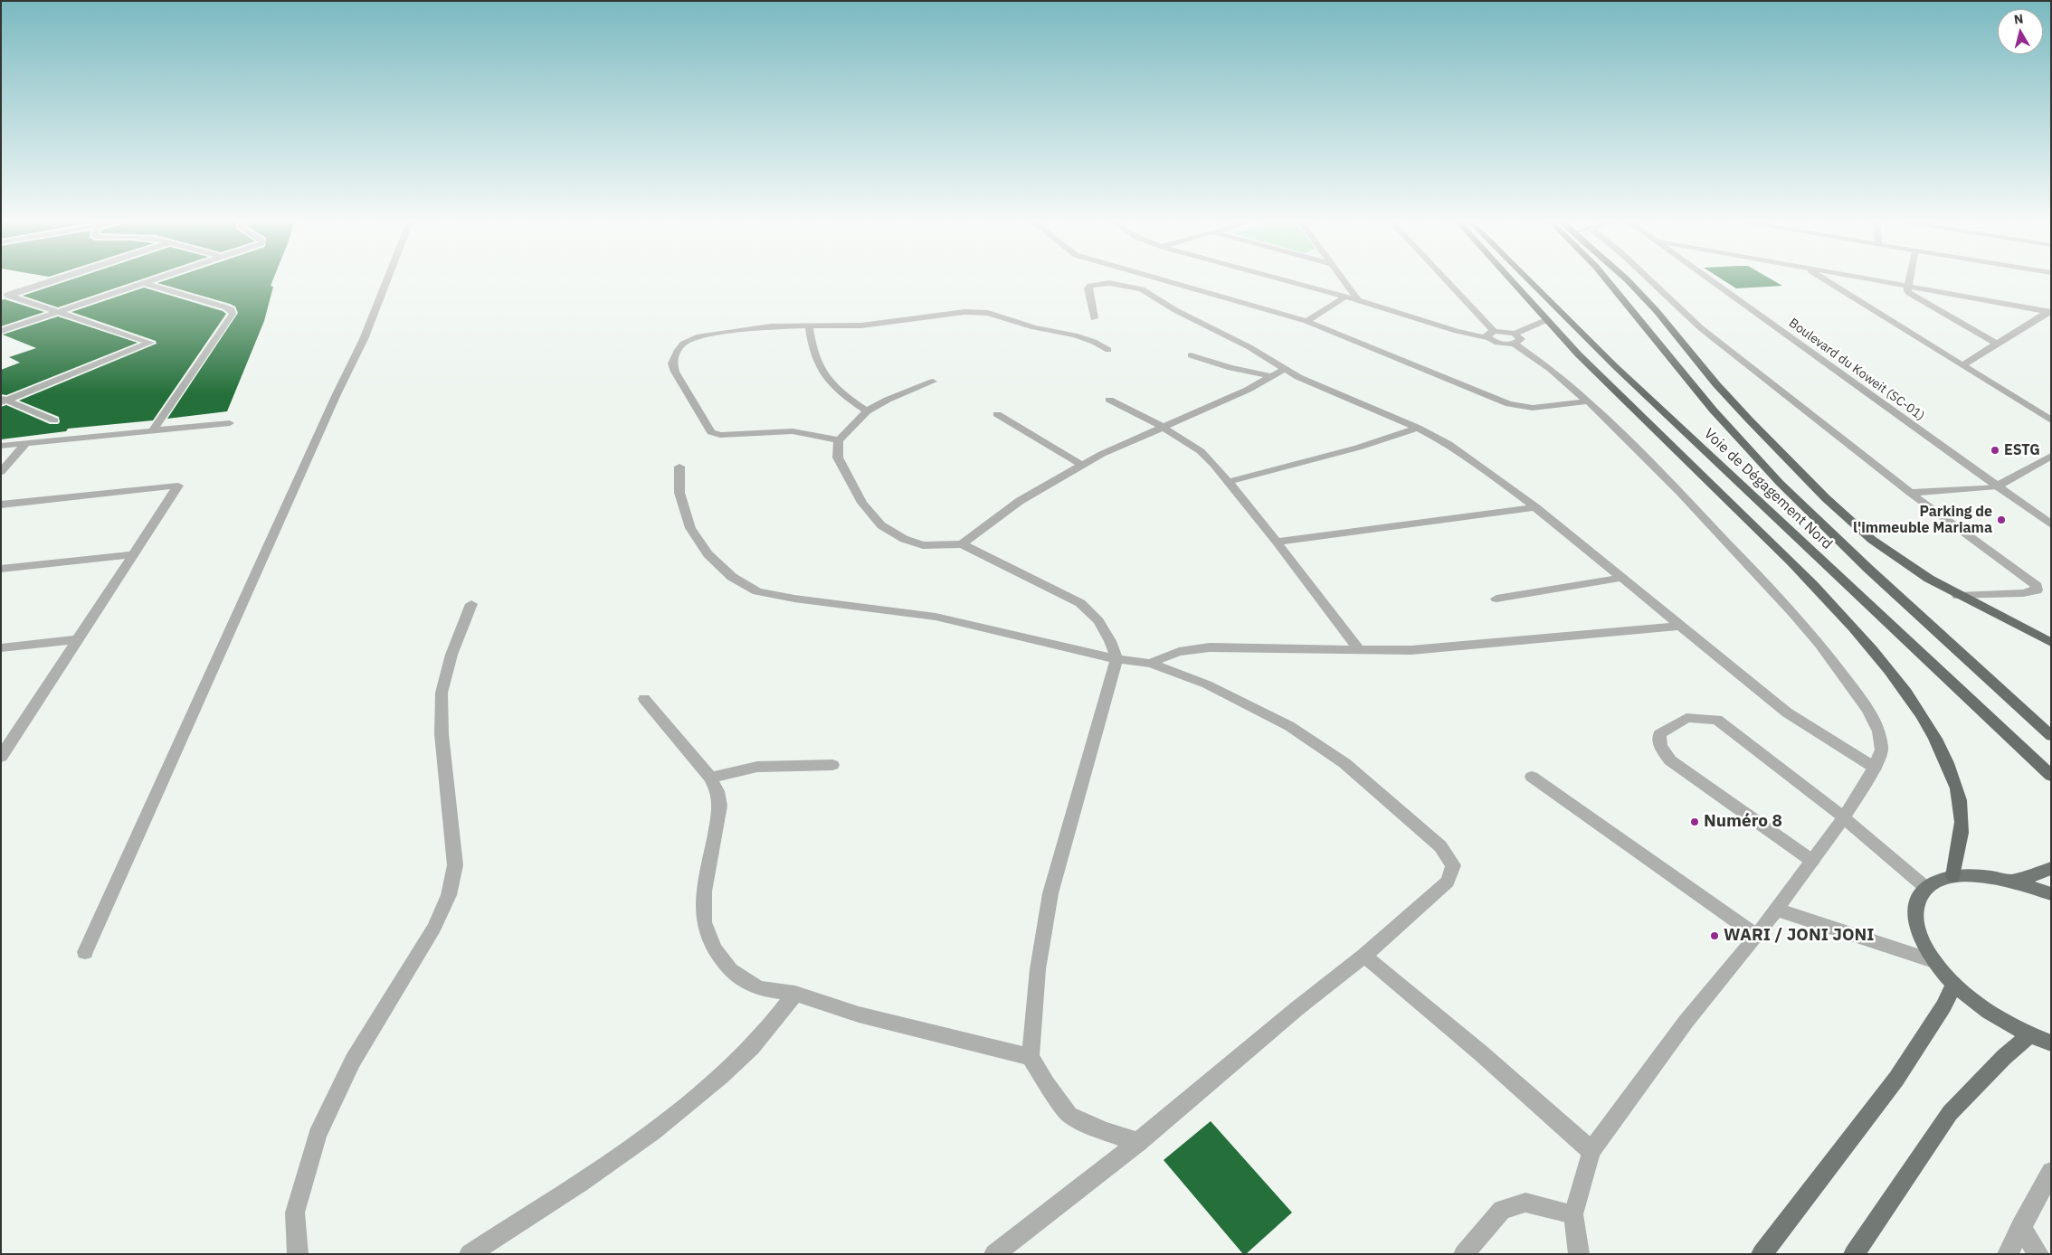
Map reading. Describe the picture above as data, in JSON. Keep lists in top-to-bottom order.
{
  "streets": {
    "highway": ["Voie de Dégagement Nord"],
    "street": ["Boulevard du Koweit (SC-01)"]
  },
  "places": [
    "ESTG",
    "Parking de l'immeuble Mariama",
    "Numéro 8",
    "WARI / JONI JONI"
  ],
  "north": "top"
}
